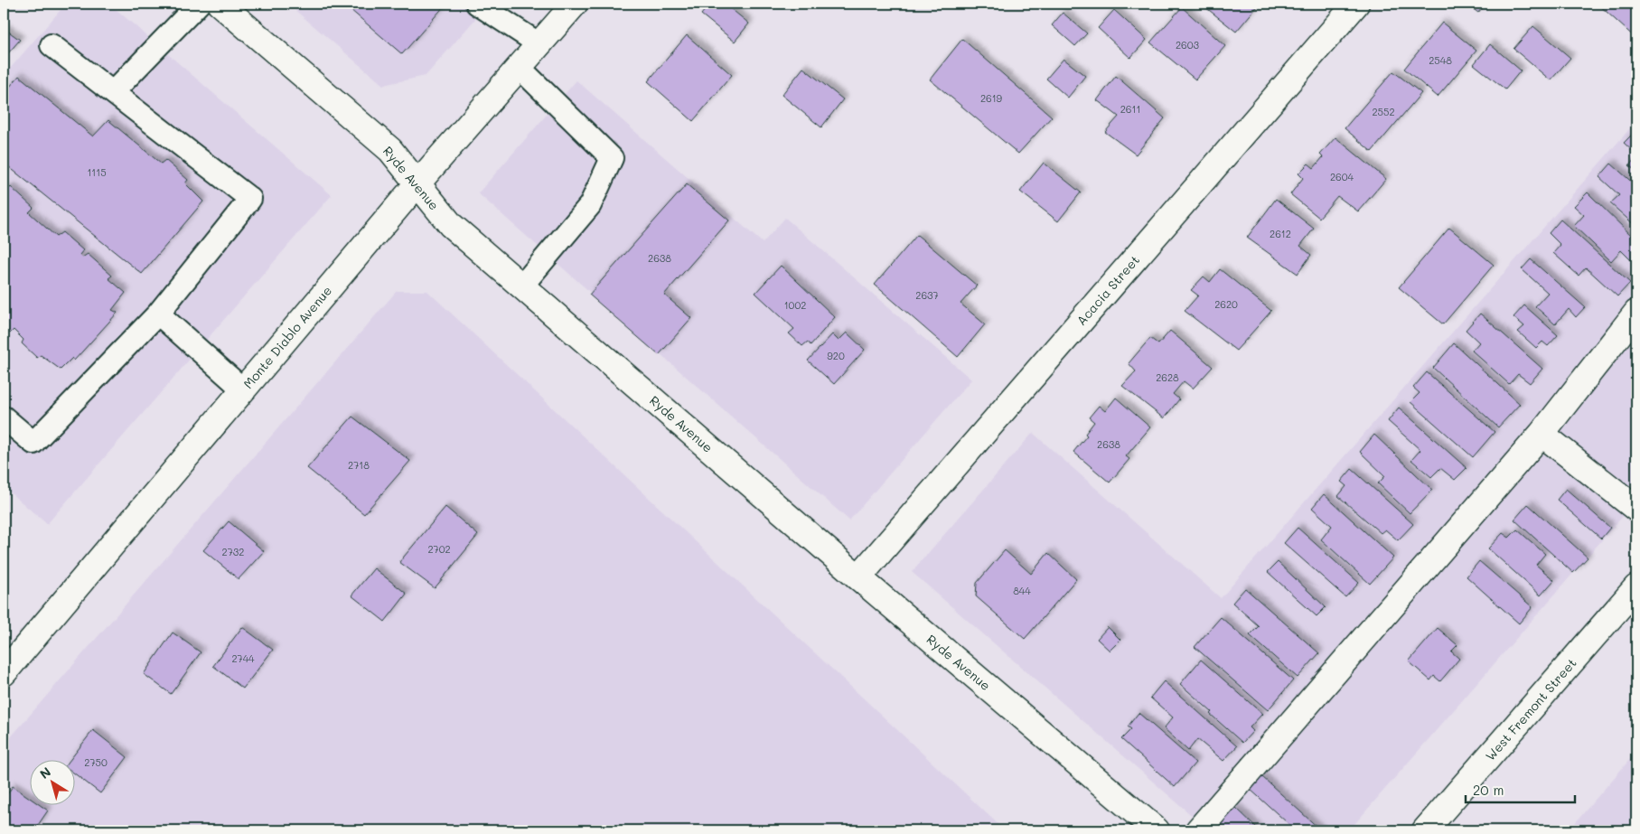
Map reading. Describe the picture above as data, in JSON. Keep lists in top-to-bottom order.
{
  "streets": {
    "street": [
      "Ryde Avenue",
      "Acacia Street",
      "Monte Diablo Avenue",
      "West Fremont Street"
    ]
  },
  "crossings": [
    ["Ryde Avenue", "Acacia Street"],
    ["Ryde Avenue", "Monte Diablo Avenue"]
  ],
  "house_numbers": [
    "2603",
    "2548",
    "2619",
    "2611",
    "2552",
    "1115",
    "2604",
    "2612",
    "2638",
    "2637",
    "2620",
    "1002",
    "920",
    "2628",
    "2638",
    "2718",
    "2702",
    "2732",
    "844",
    "2744",
    "2750"
  ],
  "scale_bar": "20 m",
  "north": "top left"
}
